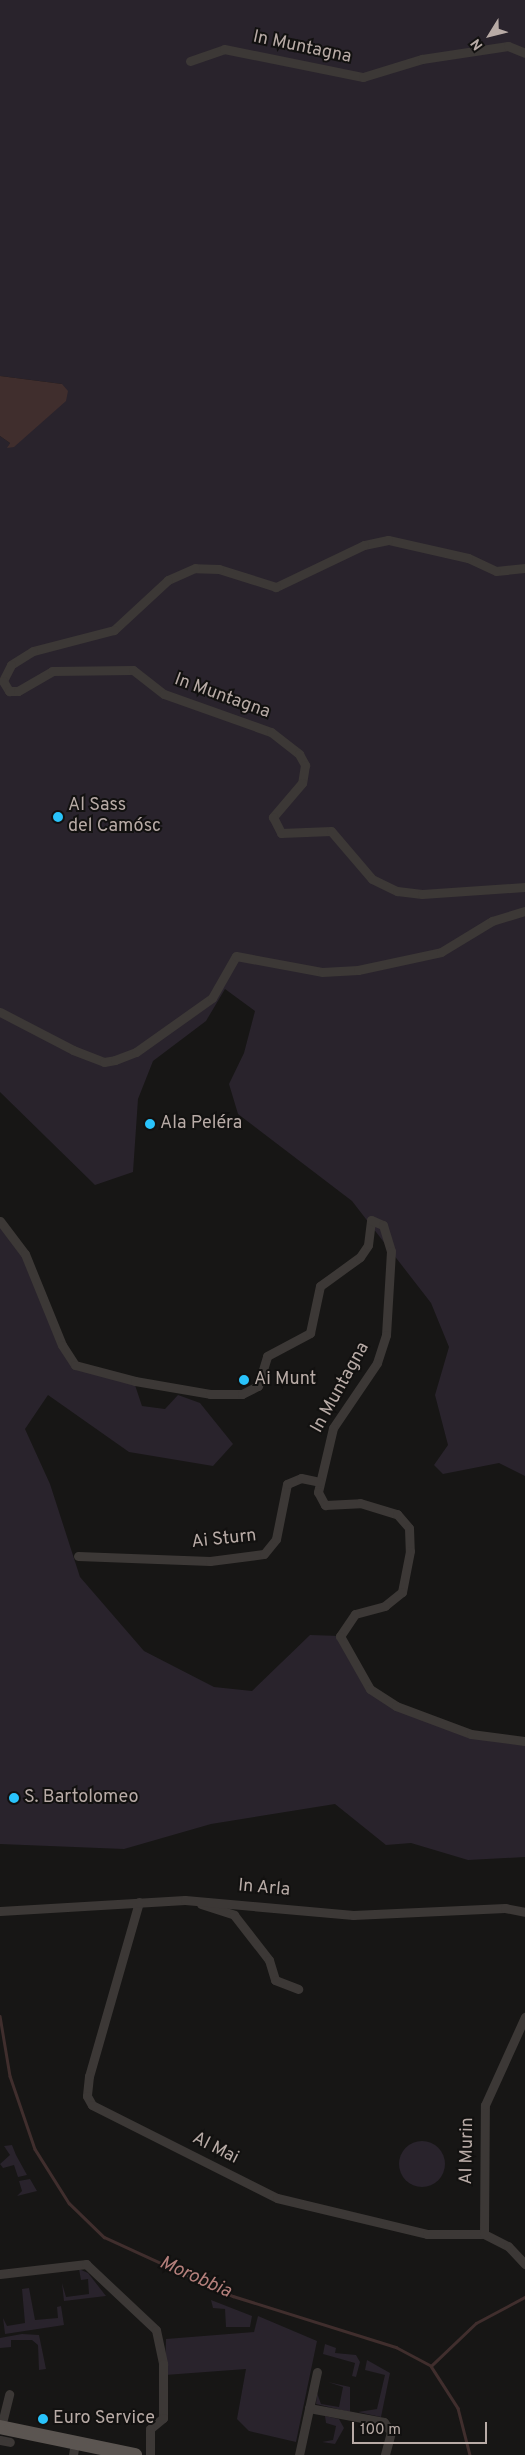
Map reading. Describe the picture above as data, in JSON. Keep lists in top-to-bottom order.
{
  "streets": {
    "street": [
      "In Muntagna",
      "Ai Sturn",
      "In Arla",
      "Al Mai",
      "Al Murin"
    ]
  },
  "crossings": [
    ["In Muntagna", "Ai Sturn"],
    ["In Arla", "Al Mai"],
    ["Al Mai", "Al Murin"]
  ],
  "water": ["Morobbia"],
  "places": [
    "Al Sass del Camósc",
    "Ala Peléra",
    "Ai Munt",
    "S. Bartolomeo",
    "Euro Service"
  ],
  "scale_bar": "100 m",
  "north": "bottom left"
}
